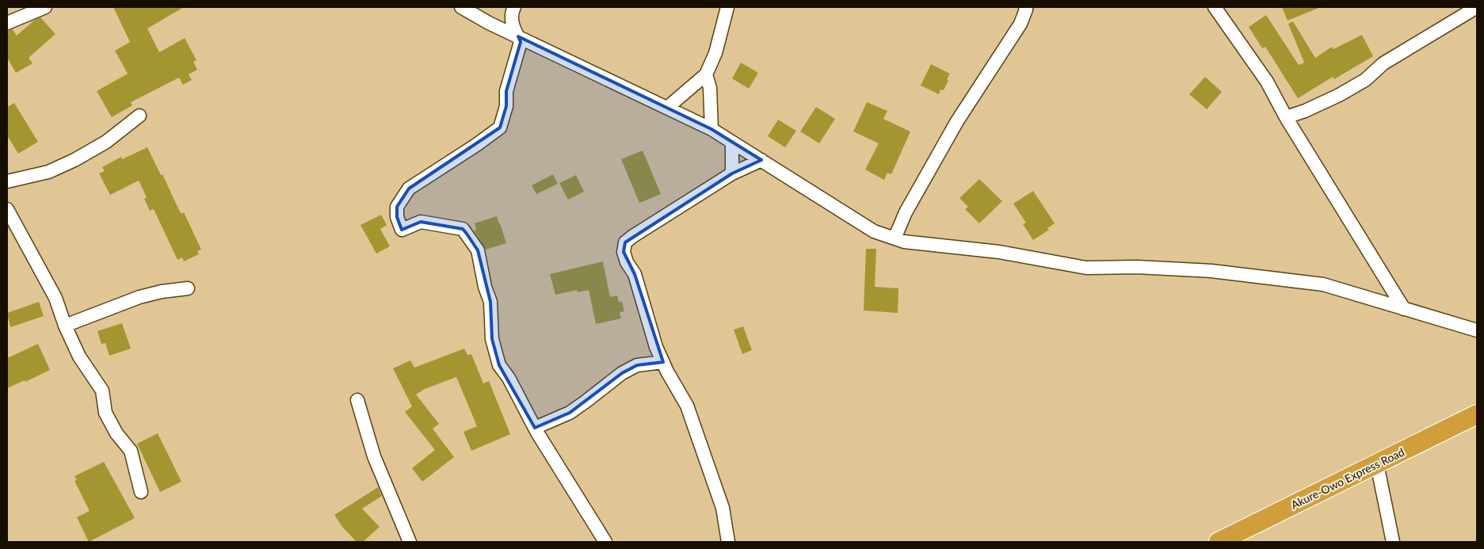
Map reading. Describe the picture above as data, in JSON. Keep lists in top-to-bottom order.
{
  "streets": {
    "highway": ["Akure-Owo Express Road"]
  }
}
